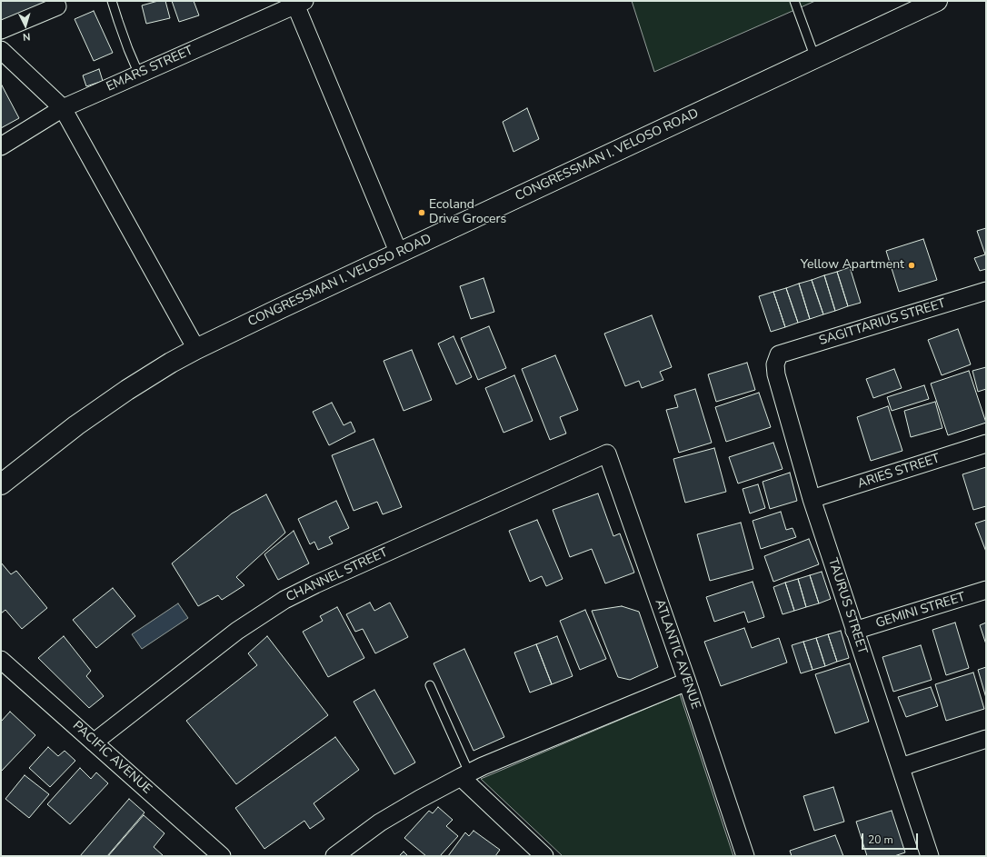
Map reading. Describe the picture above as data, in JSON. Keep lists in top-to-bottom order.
{
  "streets": {
    "main road": ["CONGRESSMAN I. VELOSO ROAD"],
    "street": [
      "EMARS STREET",
      "SAGITTARIUS STREET",
      "ARIES STREET",
      "CHANNEL STREET",
      "TAURUS STREET",
      "GEMINI STREET",
      "ATLANTIC AVENUE",
      "PACIFIC AVENUE"
    ]
  },
  "crossings": [
    ["SAGITTARIUS STREET", "TAURUS STREET"],
    ["ARIES STREET", "TAURUS STREET"],
    ["CHANNEL STREET", "ATLANTIC AVENUE"],
    ["CHANNEL STREET", "PACIFIC AVENUE"],
    ["TAURUS STREET", "GEMINI STREET"]
  ],
  "places": ["Ecoland Drive Grocers", "Yellow Apartment"],
  "scale_bar": "20 m",
  "north": "bottom"
}
